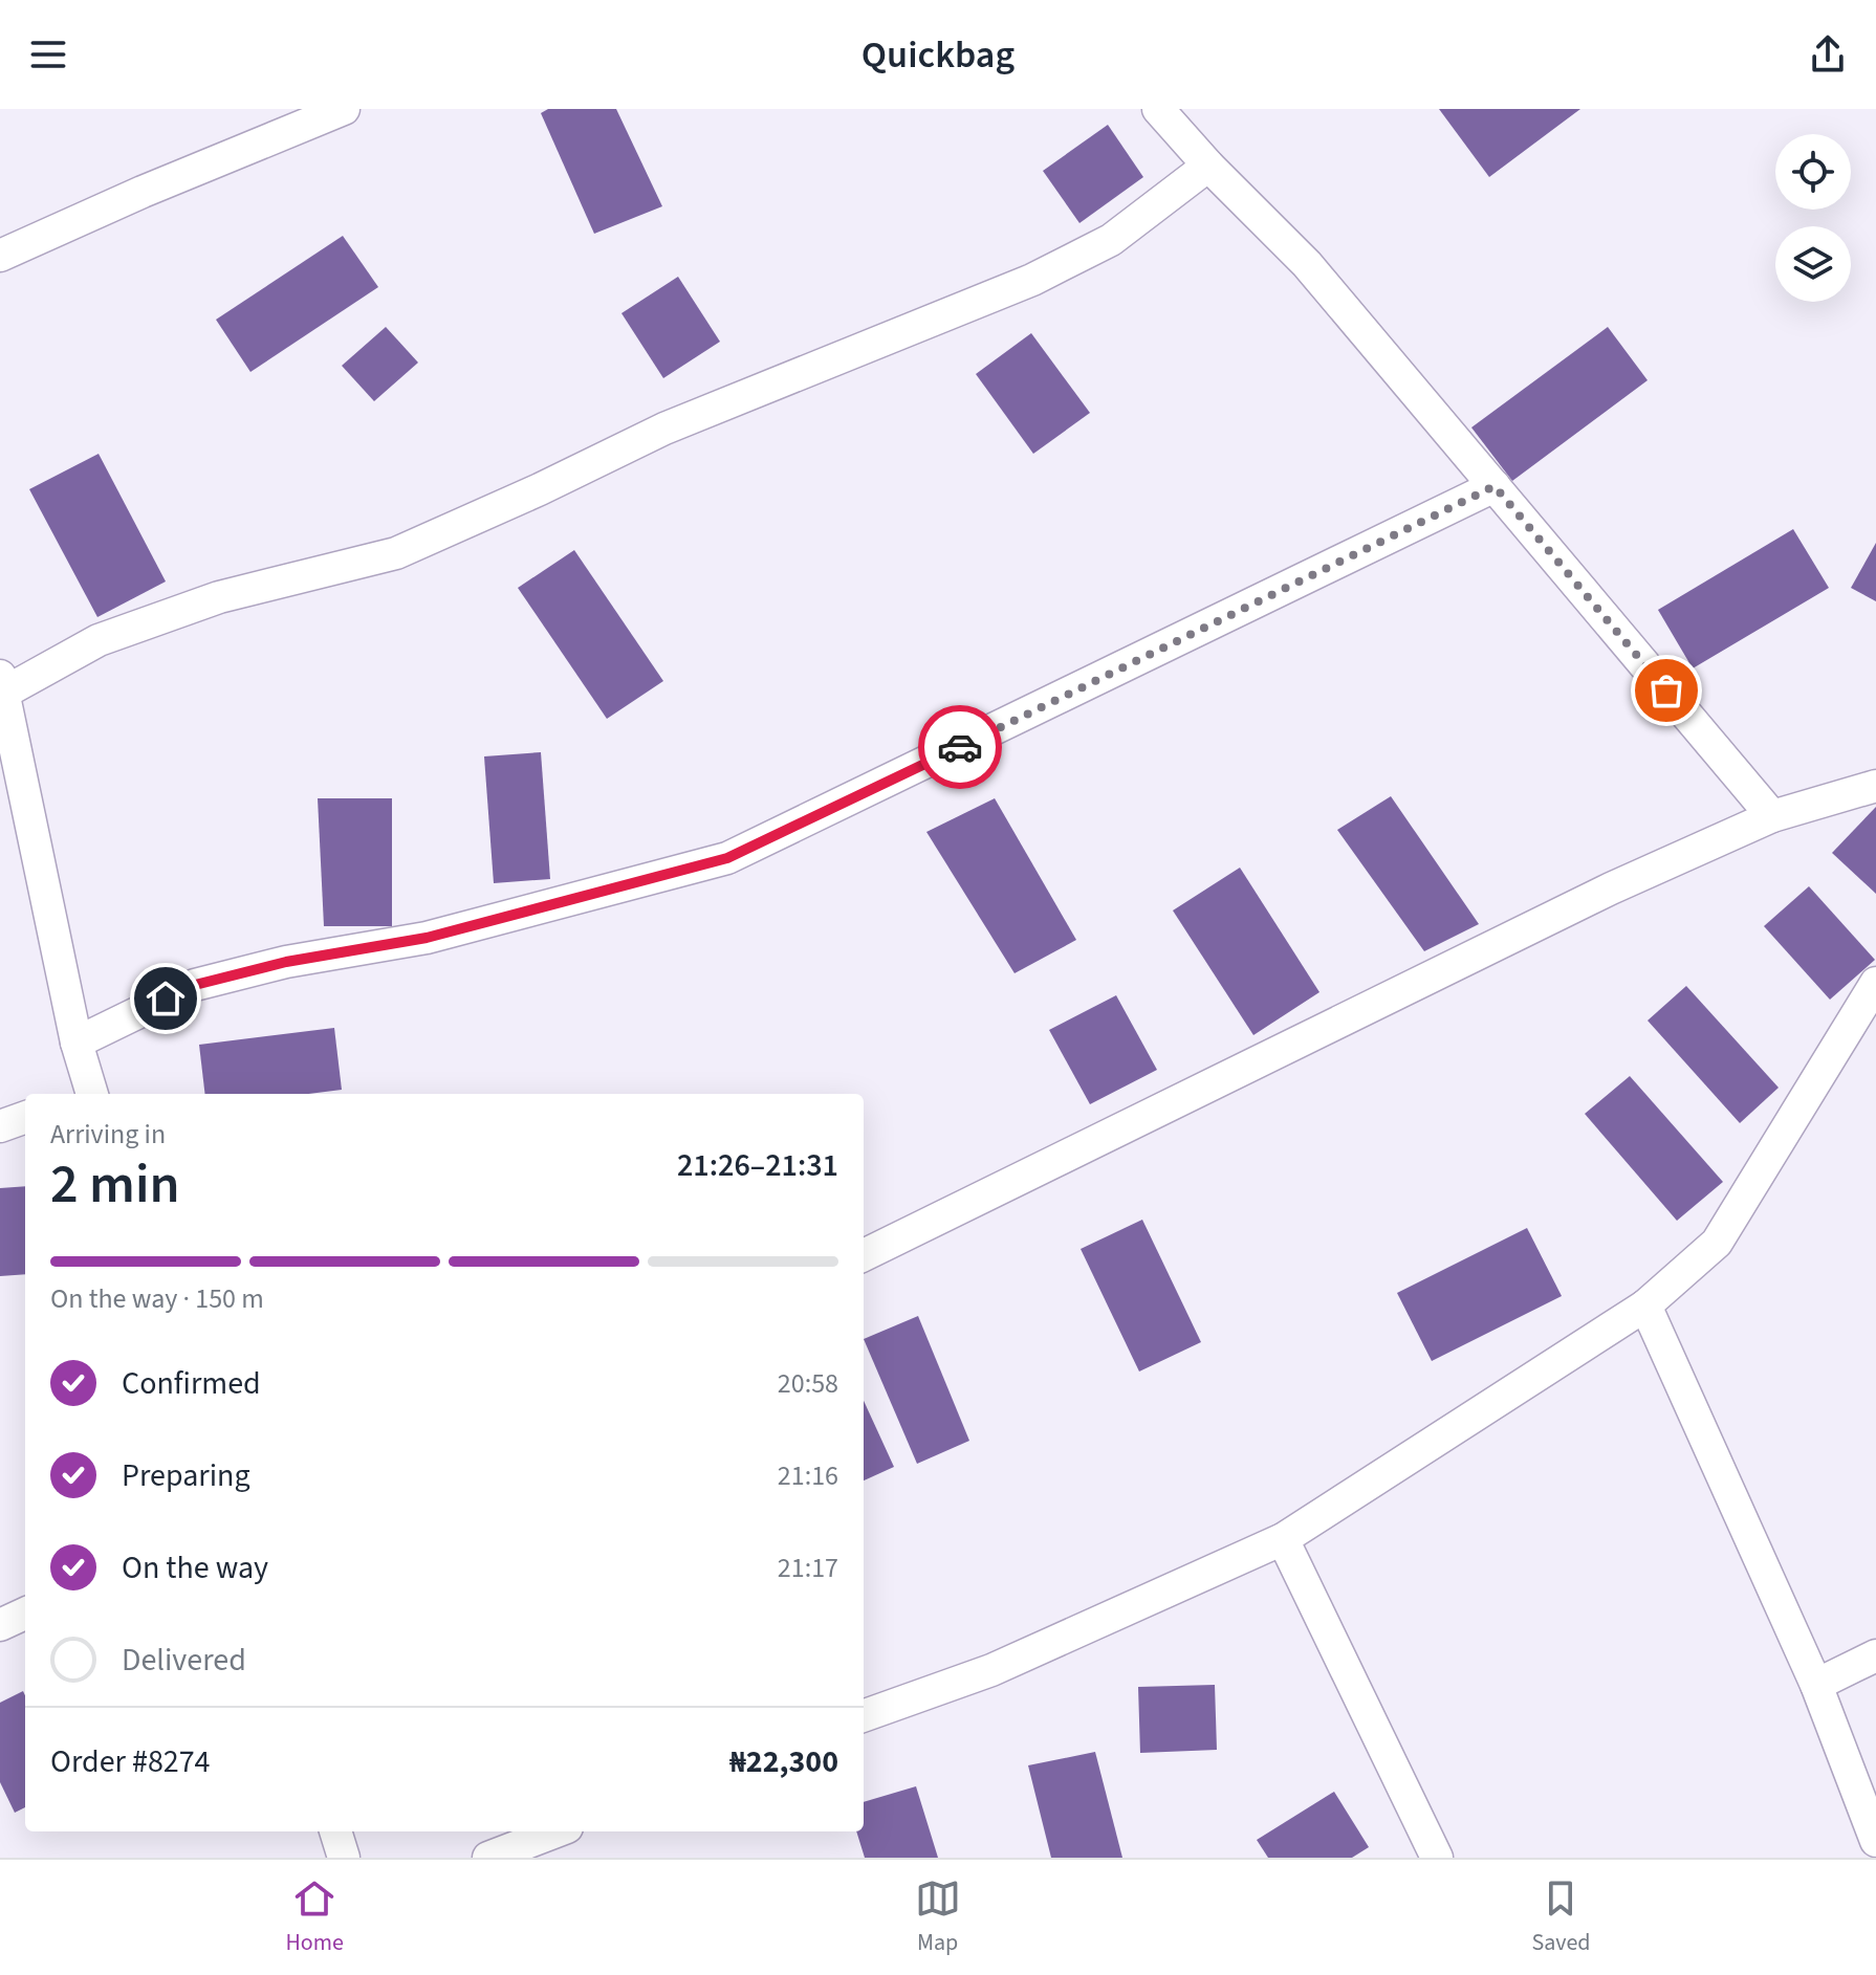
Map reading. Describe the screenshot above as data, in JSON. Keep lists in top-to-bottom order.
{
  "page": {
    "header": "Quickbag",
    "heading": ["2 min", "Arriving in", "21:26–21:31"],
    "panel": ["Order #8274", "₦22,300"],
    "bar": "On the way · 150 m",
    "list": [
      ["Confirmed", "20:58"],
      ["Preparing", "21:16"],
      ["On the way", "21:17"],
      "Delivered"
    ],
    "tabs": ["Home", "Map", "Saved"]
  }
}
